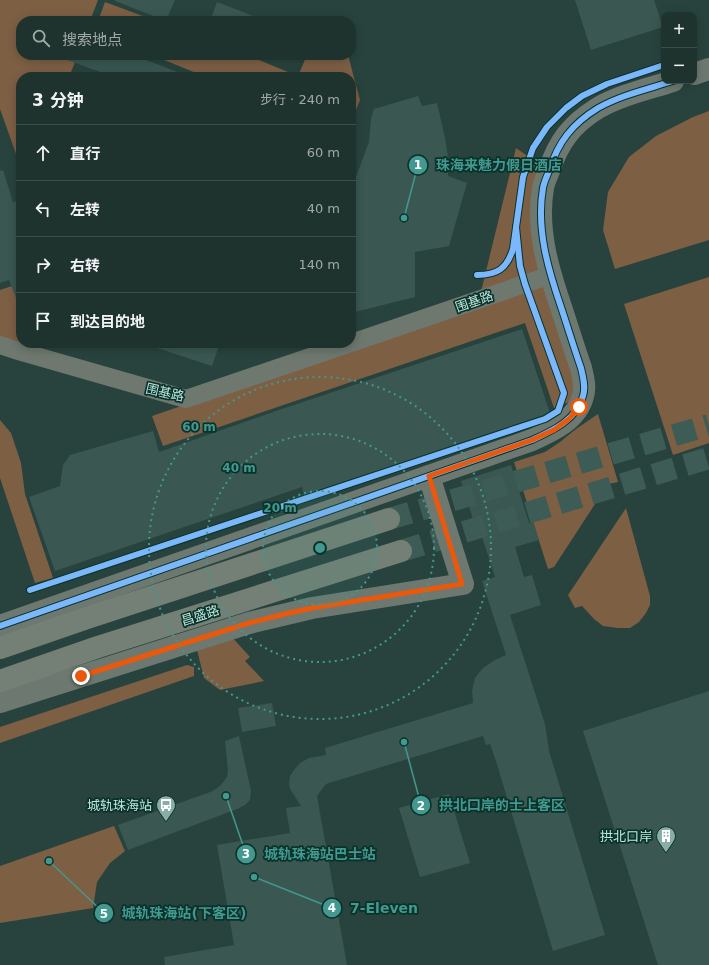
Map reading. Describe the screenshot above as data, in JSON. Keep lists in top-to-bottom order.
{
  "streets": {
    "main road": ["昌盛路"],
    "street": ["围基路"]
  },
  "places": {
    "other": [
      "珠海来魅力假日酒店",
      "拱北口岸的士上客区",
      "城轨珠海站巴士站",
      "城轨珠海站(下客区)",
      "7-Eleven"
    ],
    "bus stop": ["城轨珠海站"],
    "building": ["拱北口岸"]
  },
  "page": {
    "map_buttons": ["+", "−"],
    "search": "搜索地点",
    "heading": ["3 分钟", "步行 · 240 m"],
    "list": [
      ["直行", "60 m"],
      ["左转", "40 m"],
      ["右转", "140 m"],
      "到达目的地"
    ]
  },
  "rings": ["60 m", "40 m", "20 m"]
}
